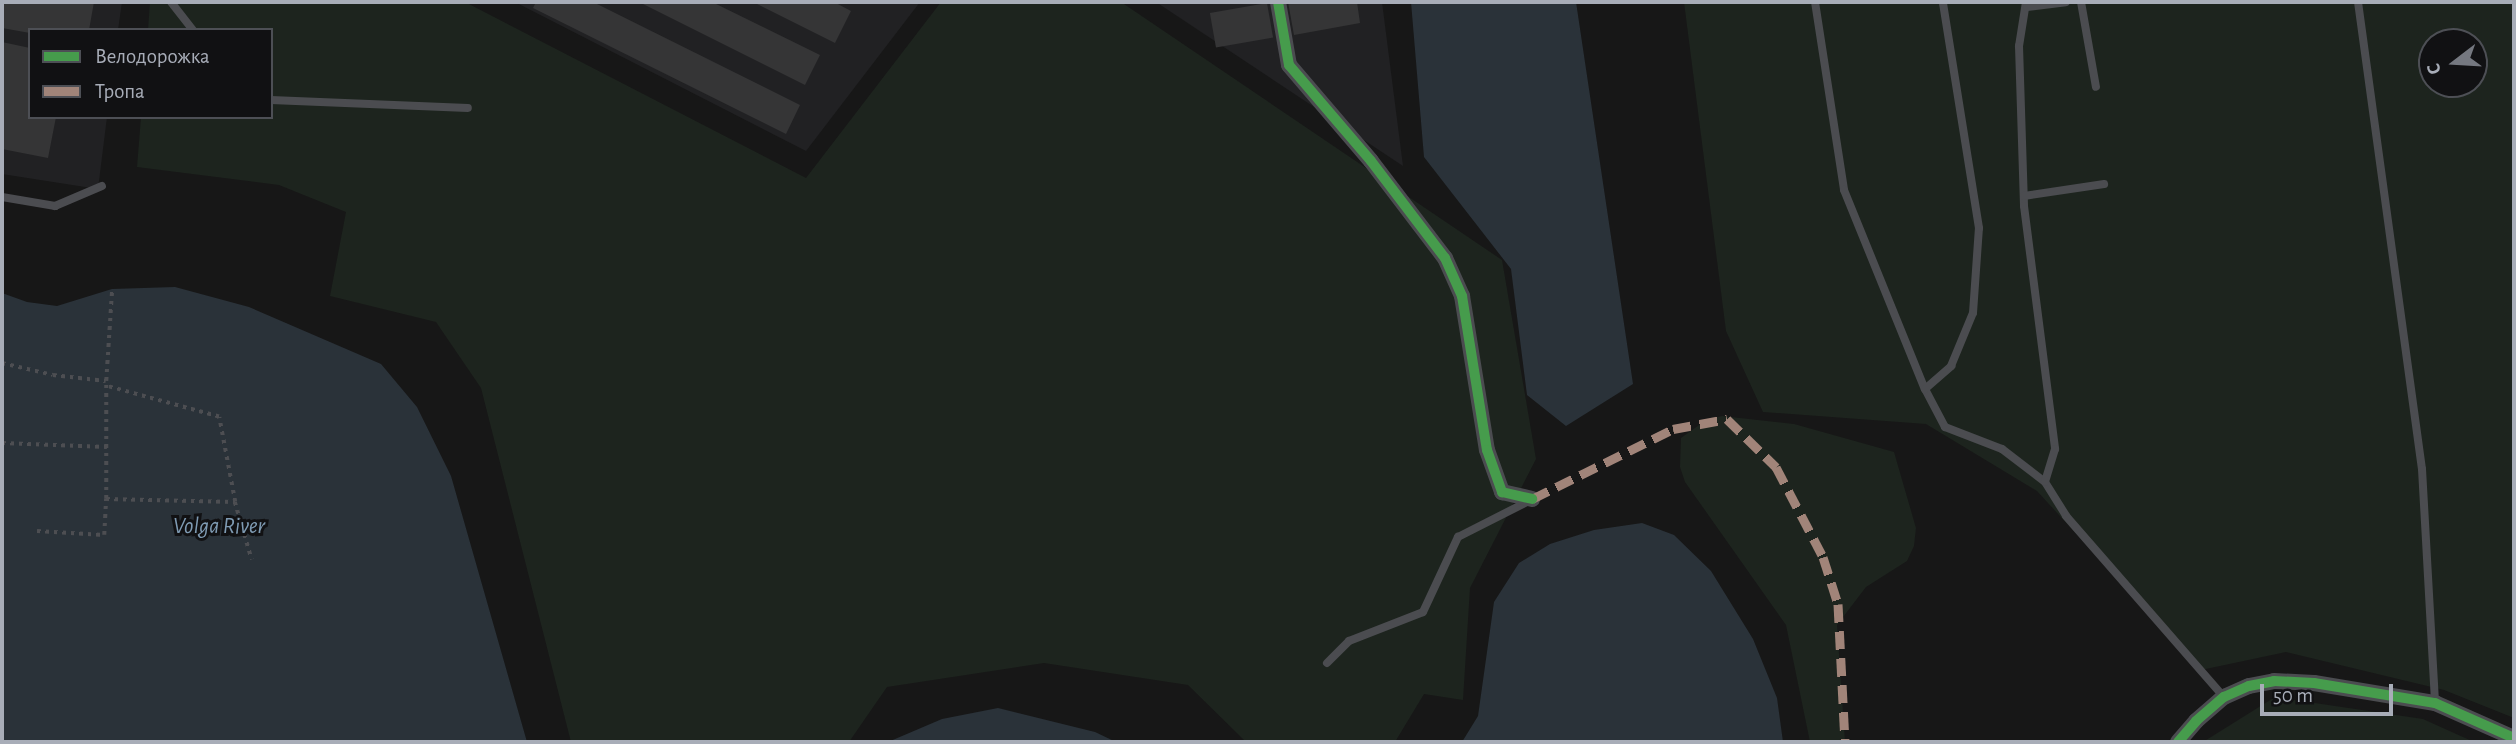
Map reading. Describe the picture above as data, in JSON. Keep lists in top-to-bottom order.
{
  "water": ["Volga River"],
  "legend": ["Велодорожка", "Тропа"],
  "scale_bar": "50 m",
  "north": "left"
}
